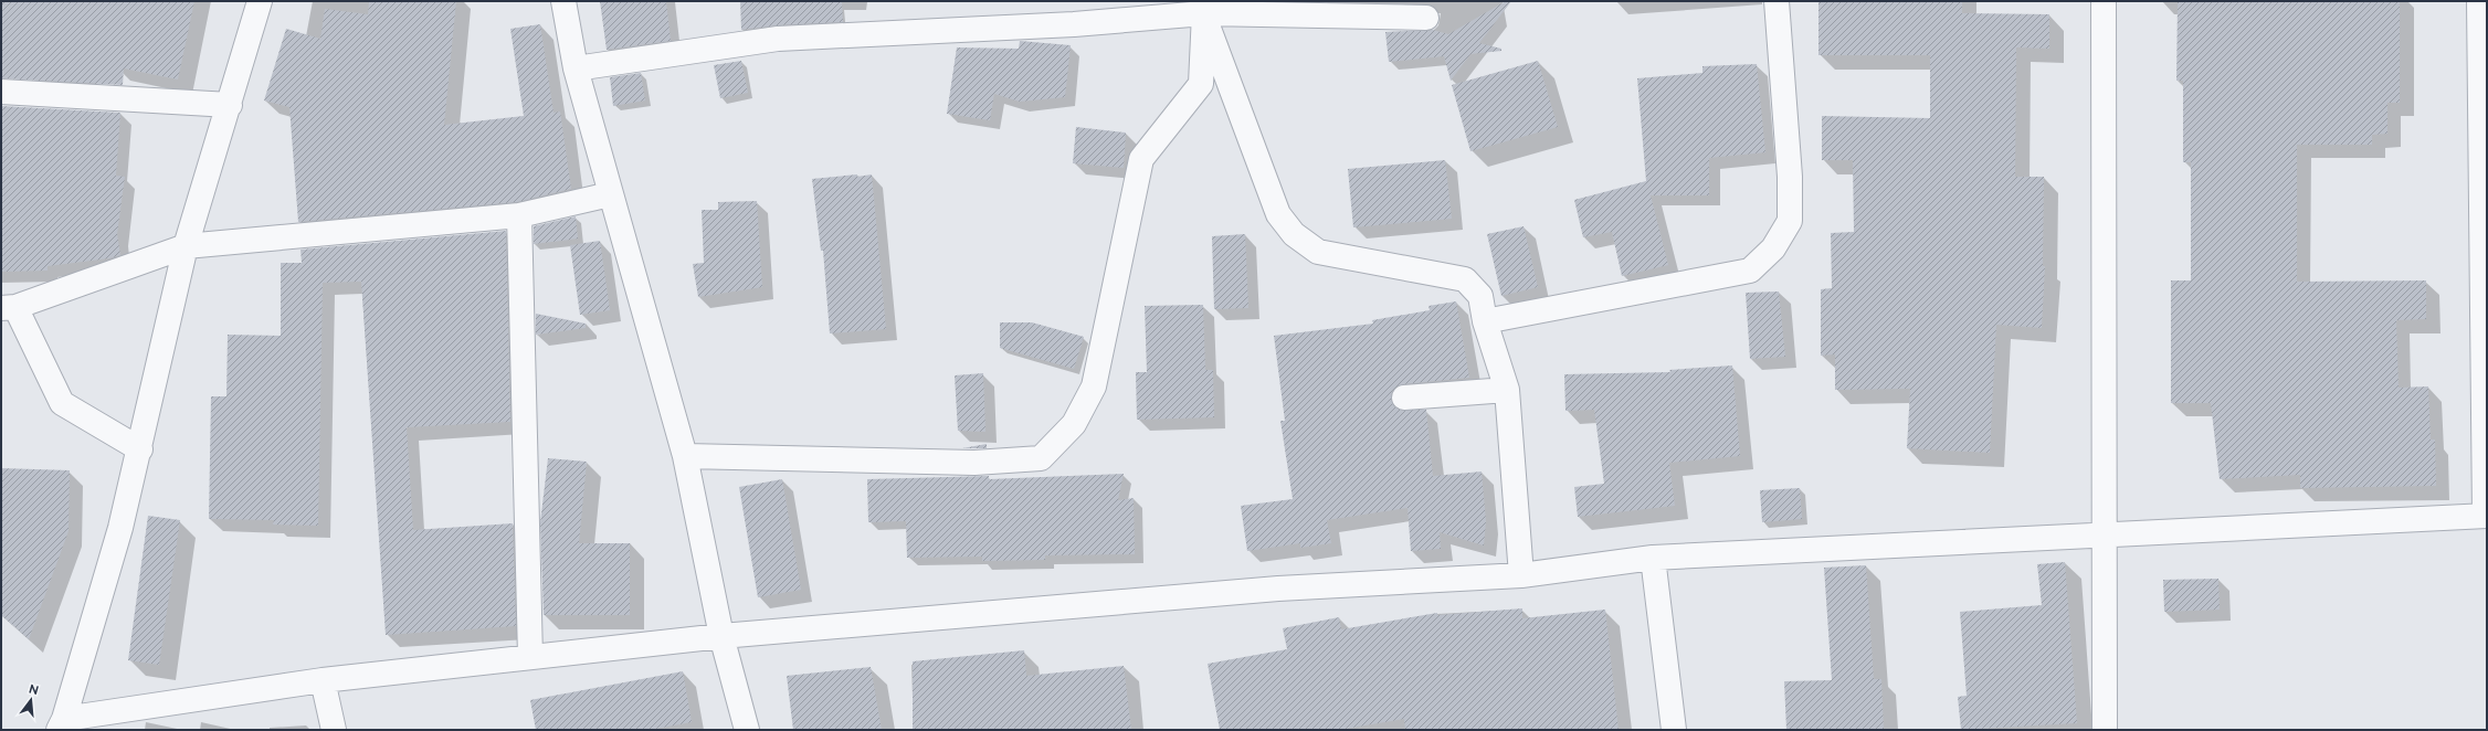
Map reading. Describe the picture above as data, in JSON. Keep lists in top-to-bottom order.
{
  "north": "top"
}
